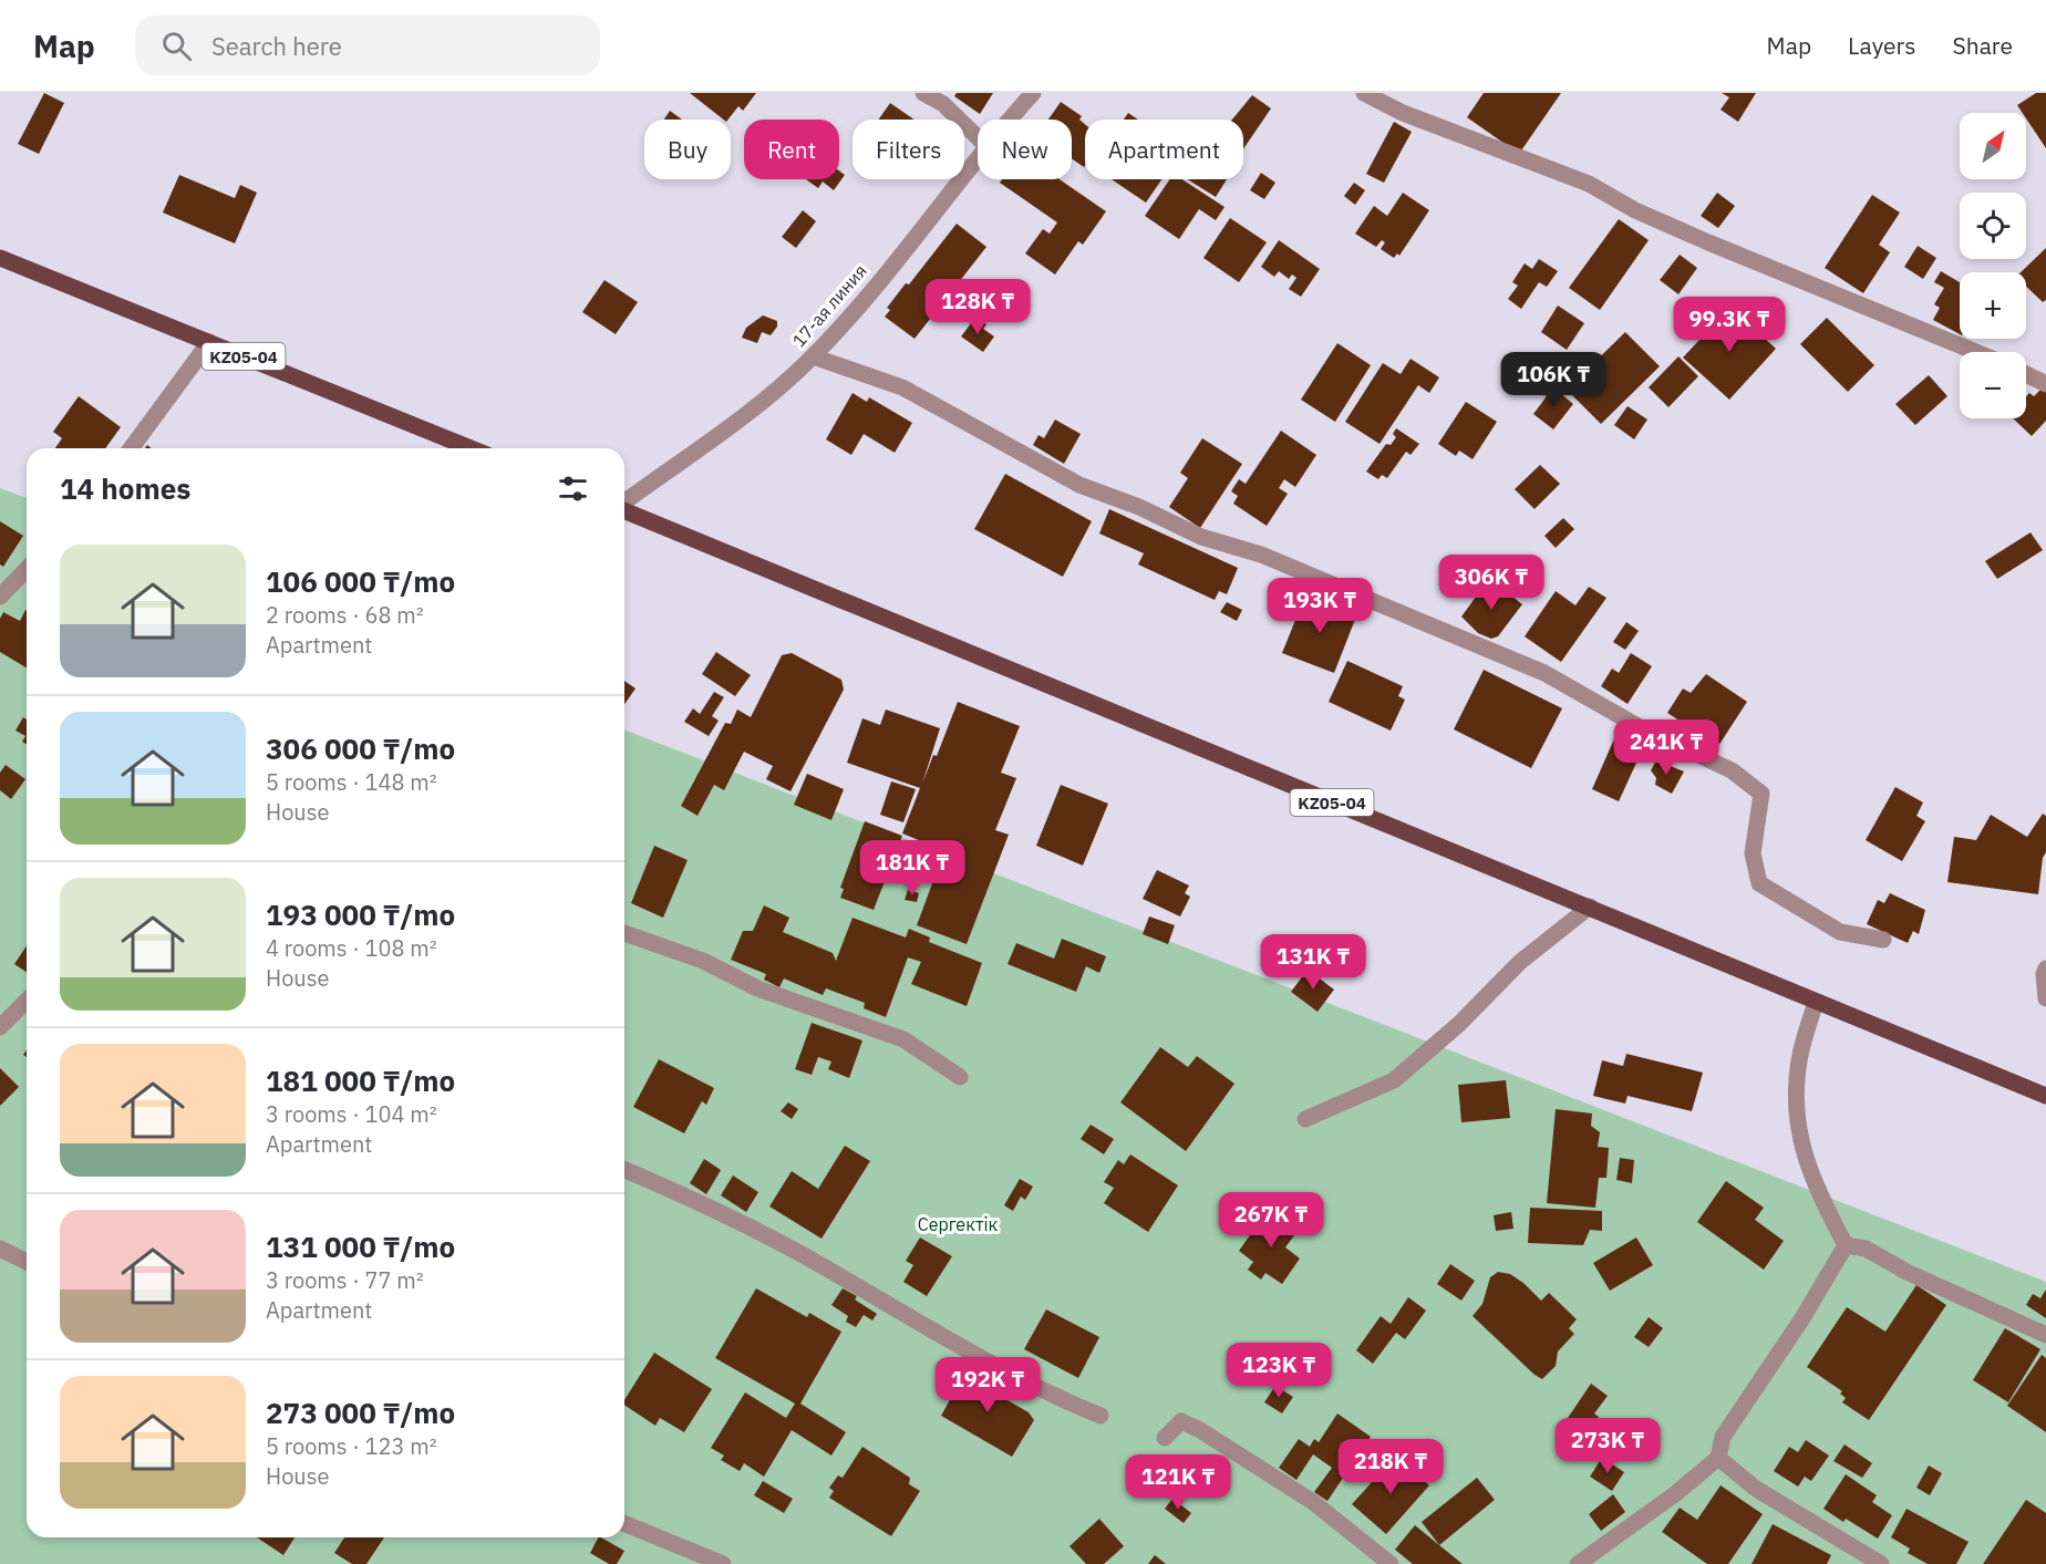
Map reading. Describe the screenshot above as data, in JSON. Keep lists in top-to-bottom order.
{
  "streets": {
    "main road": ["KZ05-04"],
    "street": ["17-ая линия"]
  },
  "parks": ["Сергектік"],
  "north": "top right",
  "page": {
    "header": "Map",
    "search": "Search here",
    "nav": ["Map", "Layers", "Share"],
    "map_buttons": ["+", "−"],
    "chip": [
      "Buy",
      "Rent",
      "Filters",
      "New",
      "Apartment"
    ],
    "price": [
      "128K ₸",
      "99.3K ₸",
      "106K ₸",
      "306K ₸",
      "193K ₸",
      "241K ₸",
      "181K ₸",
      "131K ₸",
      "267K ₸",
      "123K ₸",
      "192K ₸",
      "273K ₸",
      "218K ₸",
      "121K ₸"
    ],
    "heading": "14 homes",
    "list": [
      {
        "name": "106 000 ₸/mo",
        "note": "2 rooms · 68 m² · Apartment"
      },
      {
        "name": "306 000 ₸/mo",
        "note": "5 rooms · 148 m² · House"
      },
      {
        "name": "193 000 ₸/mo",
        "note": "4 rooms · 108 m² · House"
      },
      {
        "name": "181 000 ₸/mo",
        "note": "3 rooms · 104 m² · Apartment"
      },
      {
        "name": "131 000 ₸/mo",
        "note": "3 rooms · 77 m² · Apartment"
      },
      {
        "name": "273 000 ₸/mo",
        "note": "5 rooms · 123 m² · House"
      }
    ]
  }
}
